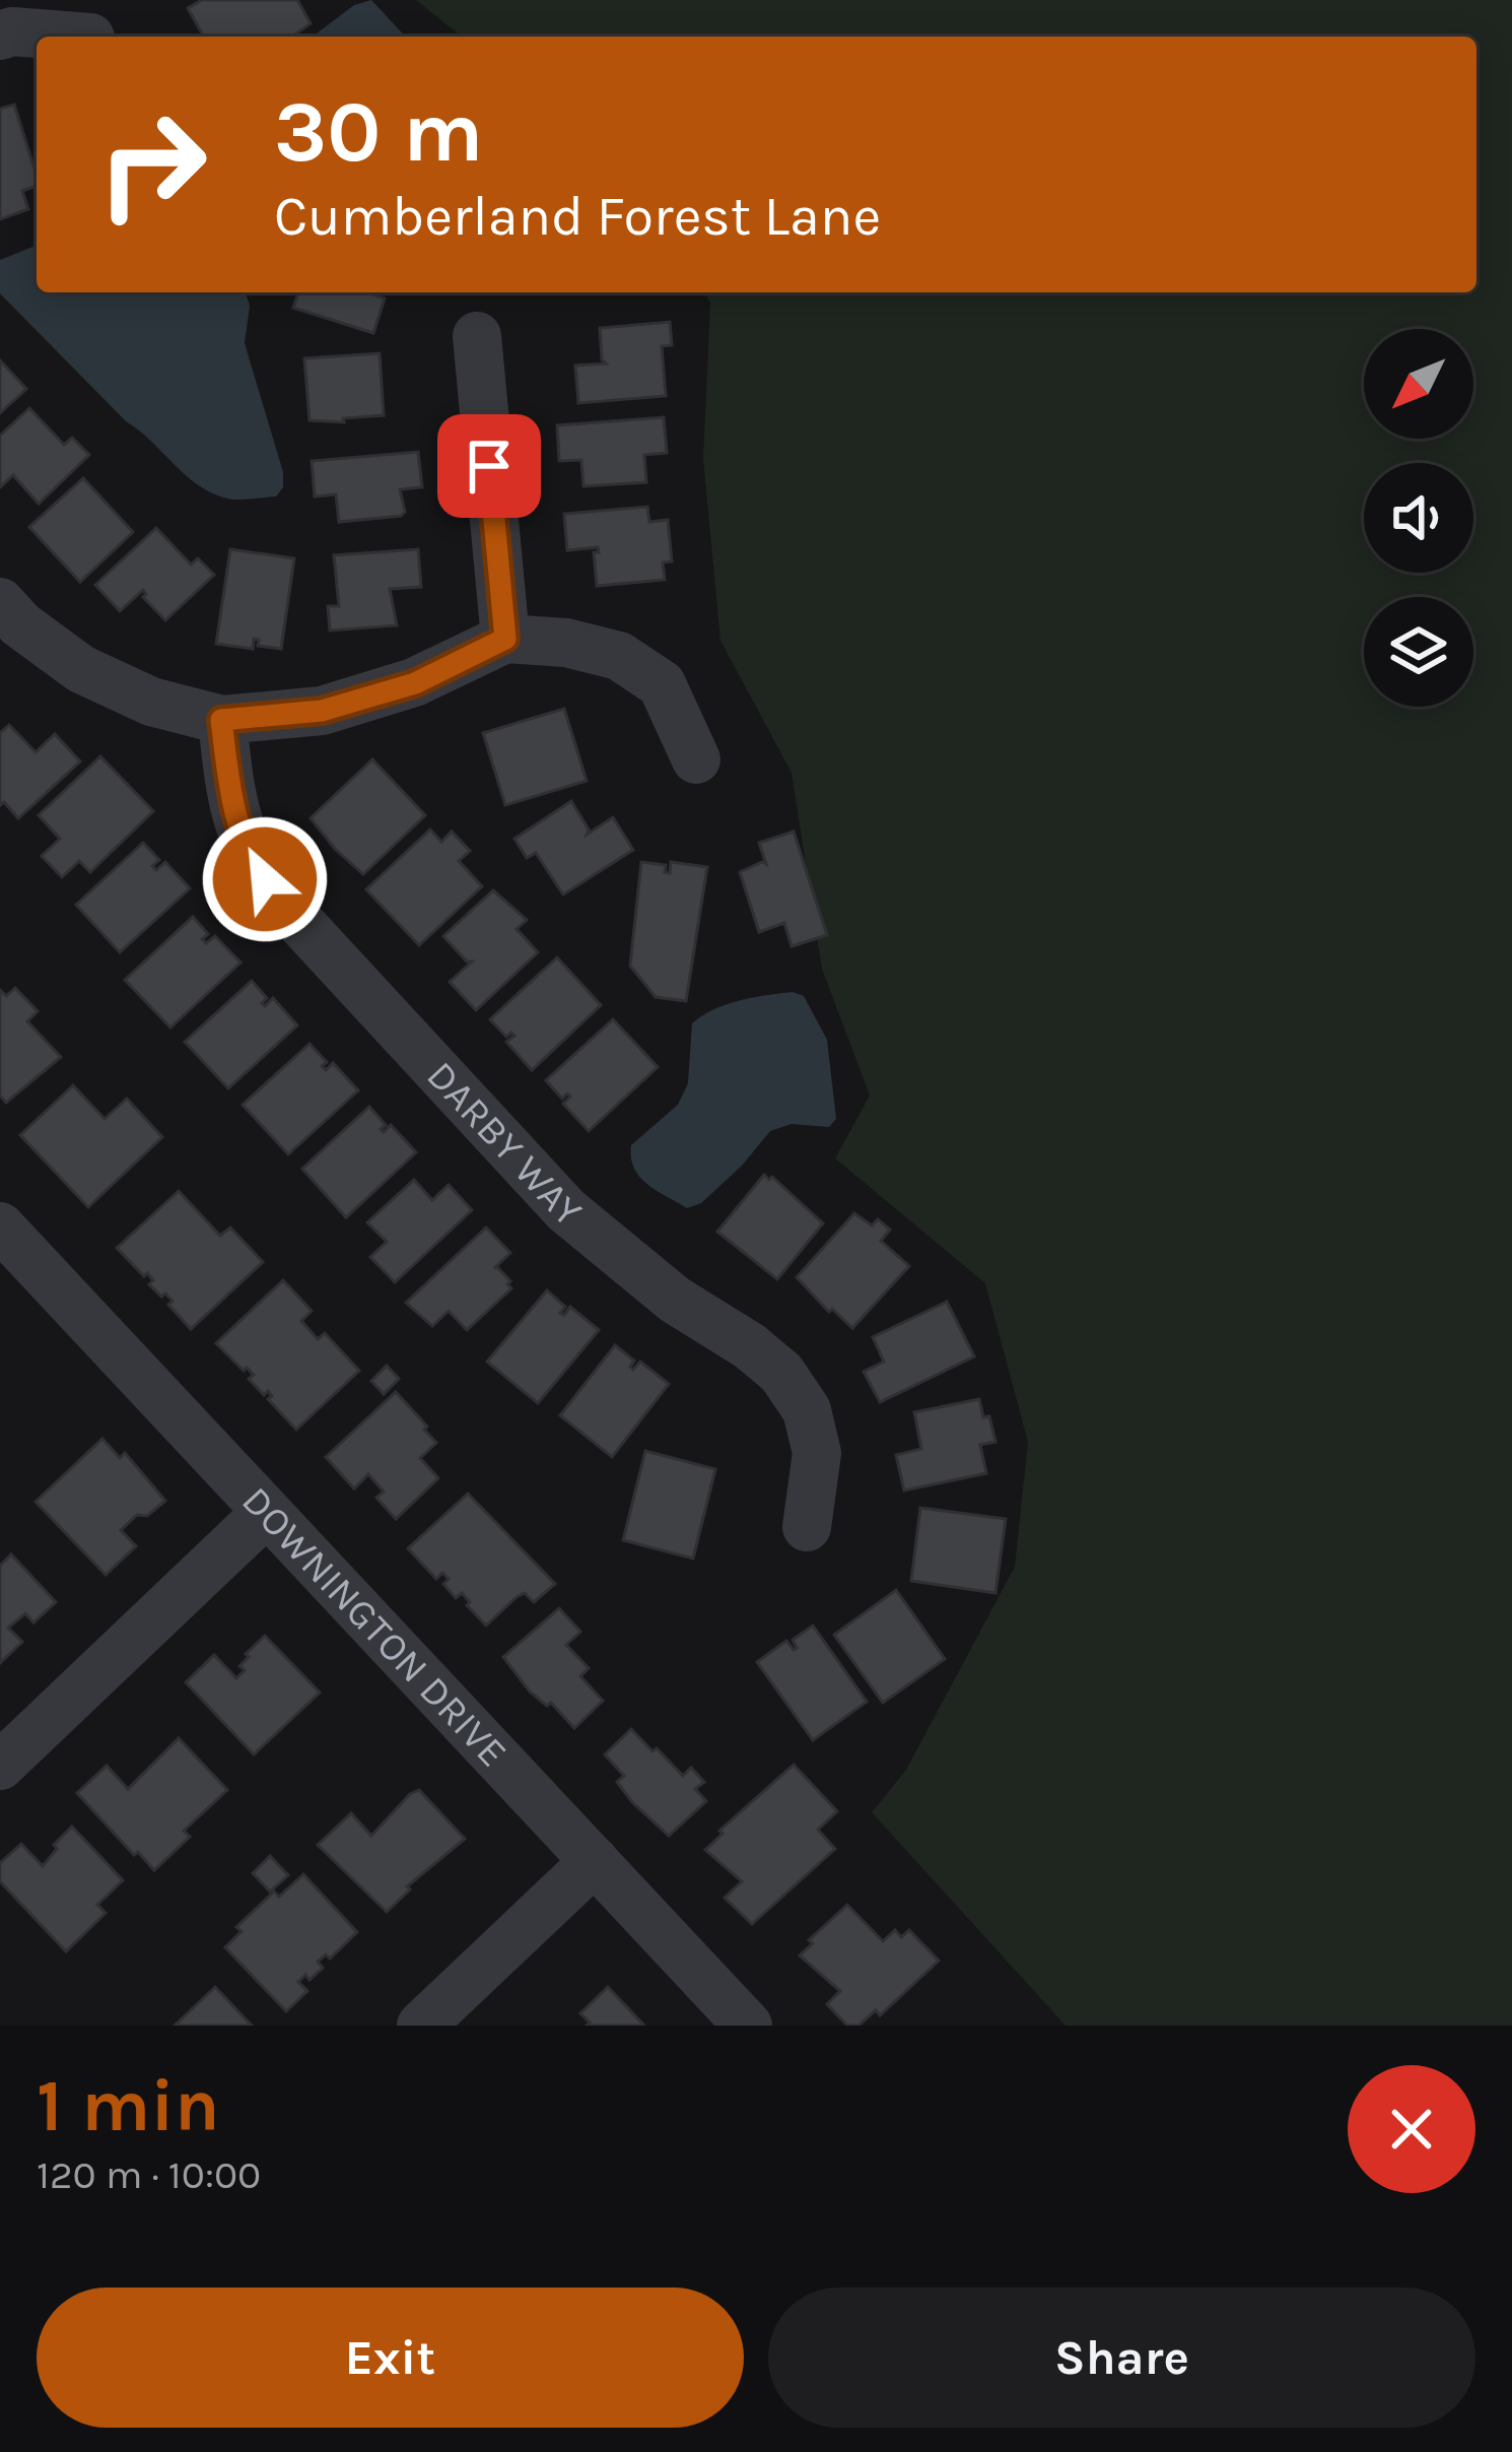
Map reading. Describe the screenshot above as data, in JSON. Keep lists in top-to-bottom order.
{
  "streets": {
    "street": ["DARBY WAY", "DOWNINGTON DRIVE"]
  },
  "north": "bottom left",
  "page": {
    "turn": ["30 m", "Cumberland Forest Lane"],
    "heading": ["1 min", "120 m · 10:00"],
    "buttons": ["Exit", "Share"]
  }
}
